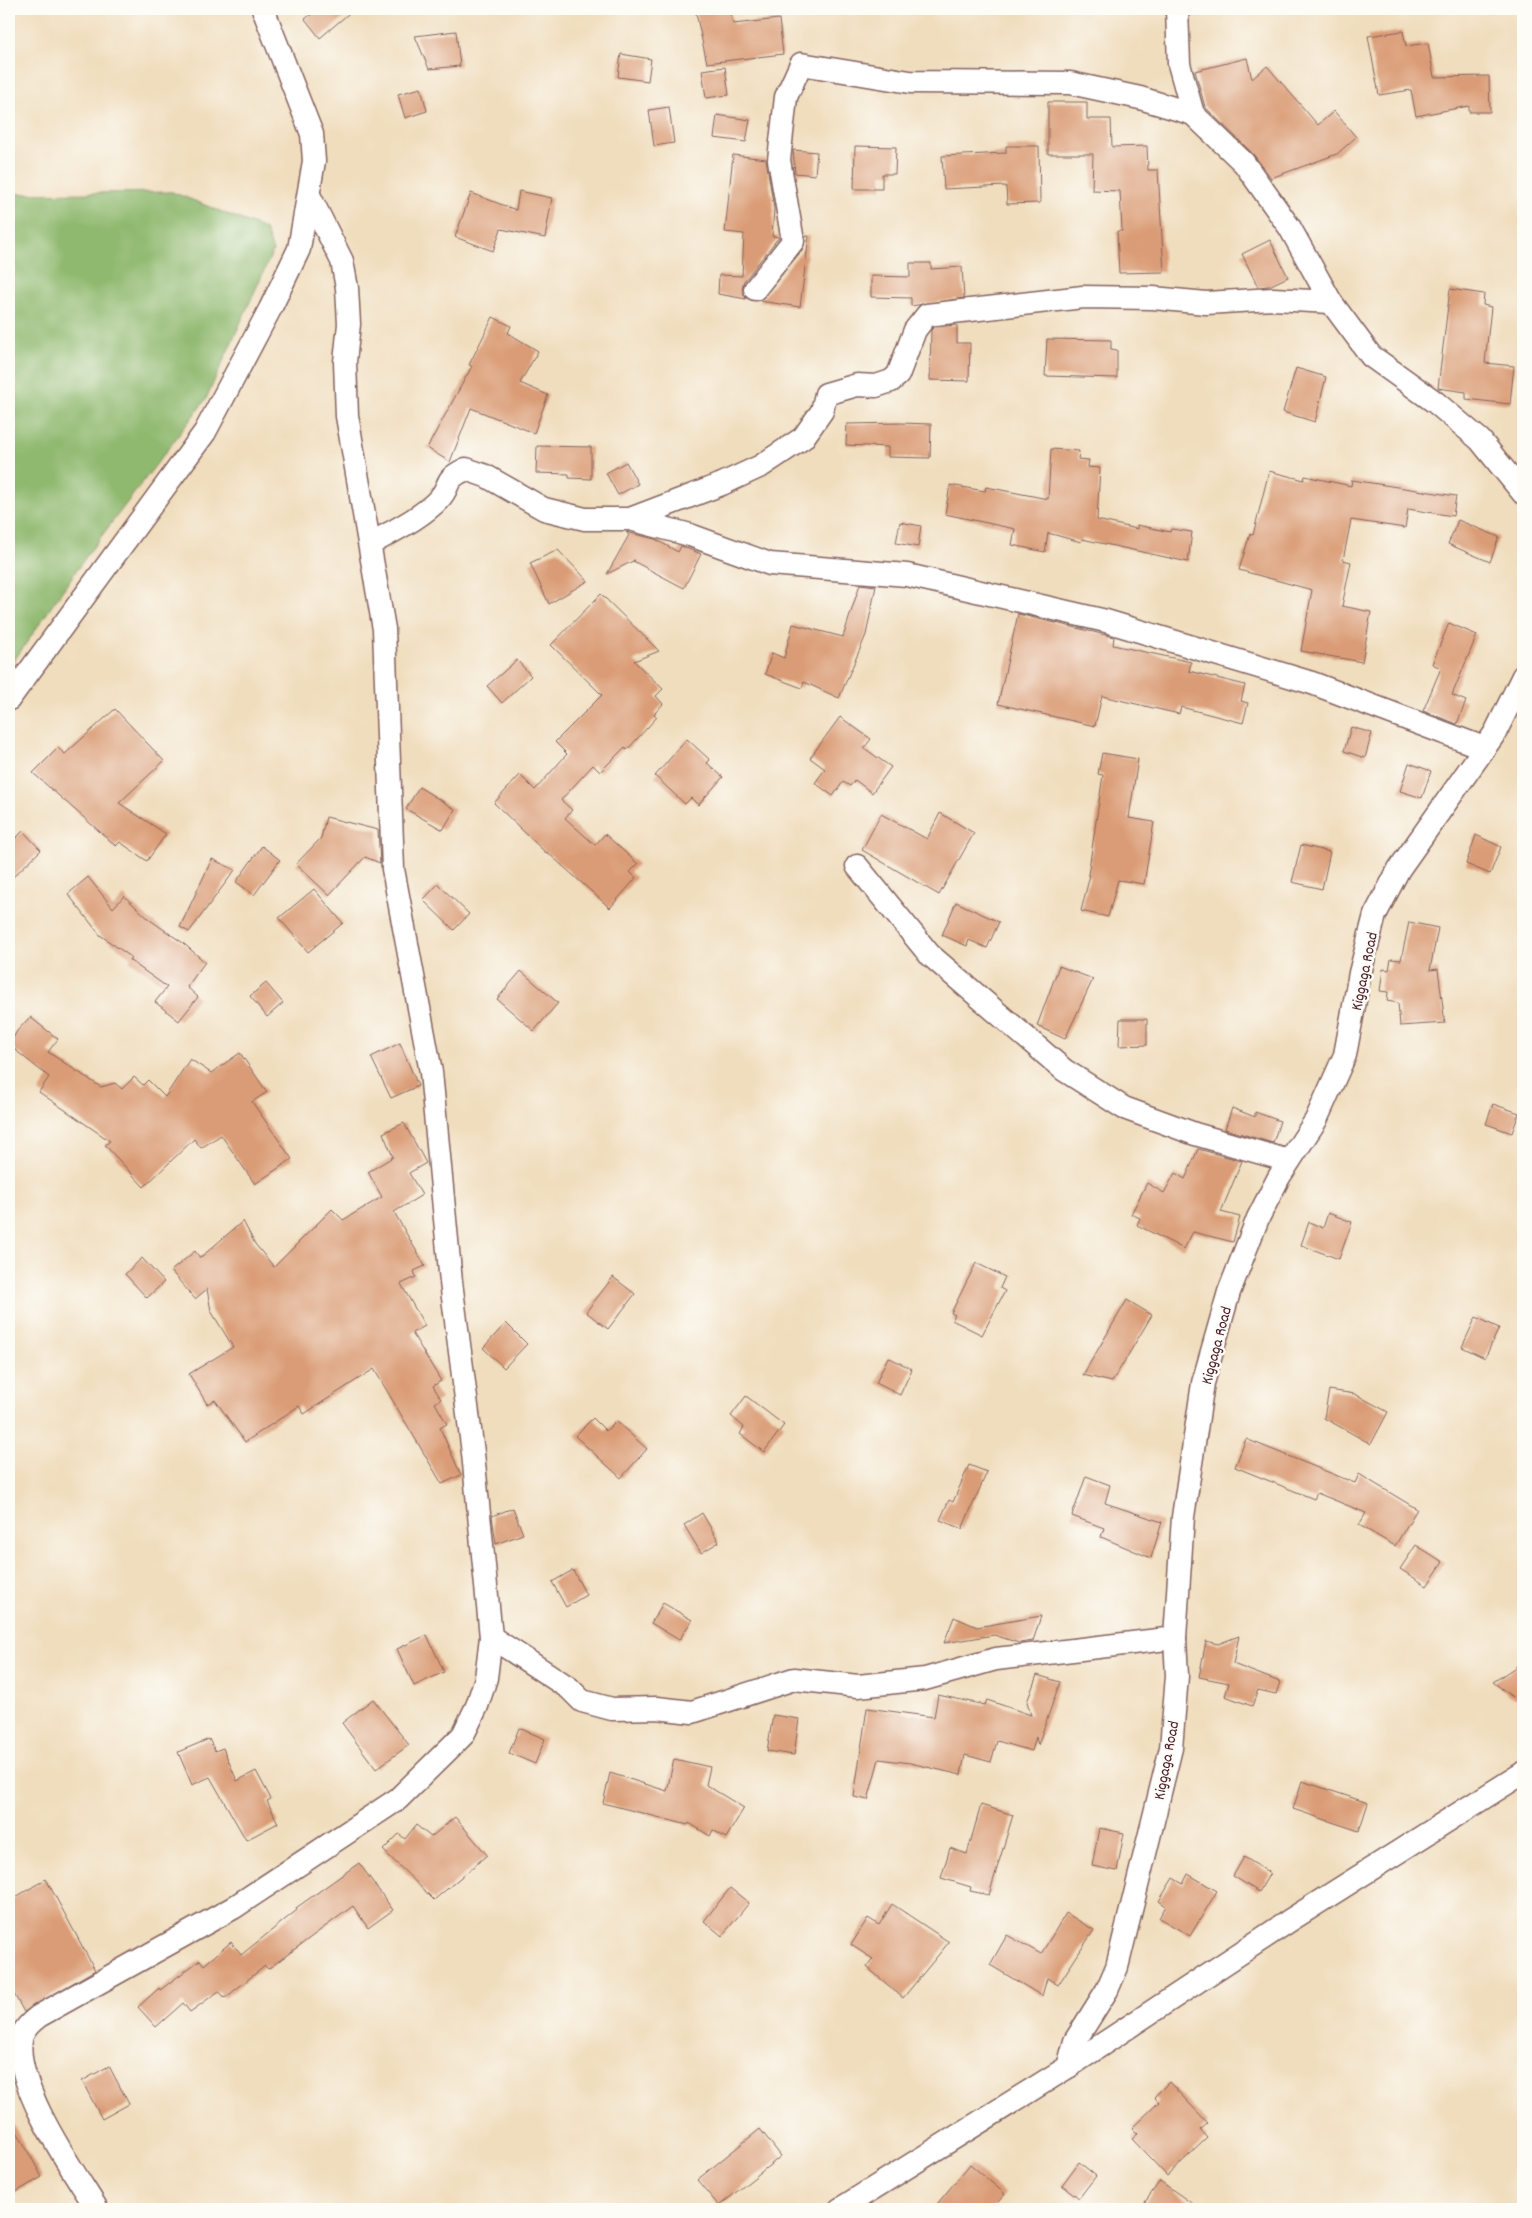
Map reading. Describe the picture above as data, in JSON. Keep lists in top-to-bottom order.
{
  "streets": {
    "street": ["Kiggaga Road"]
  }
}
